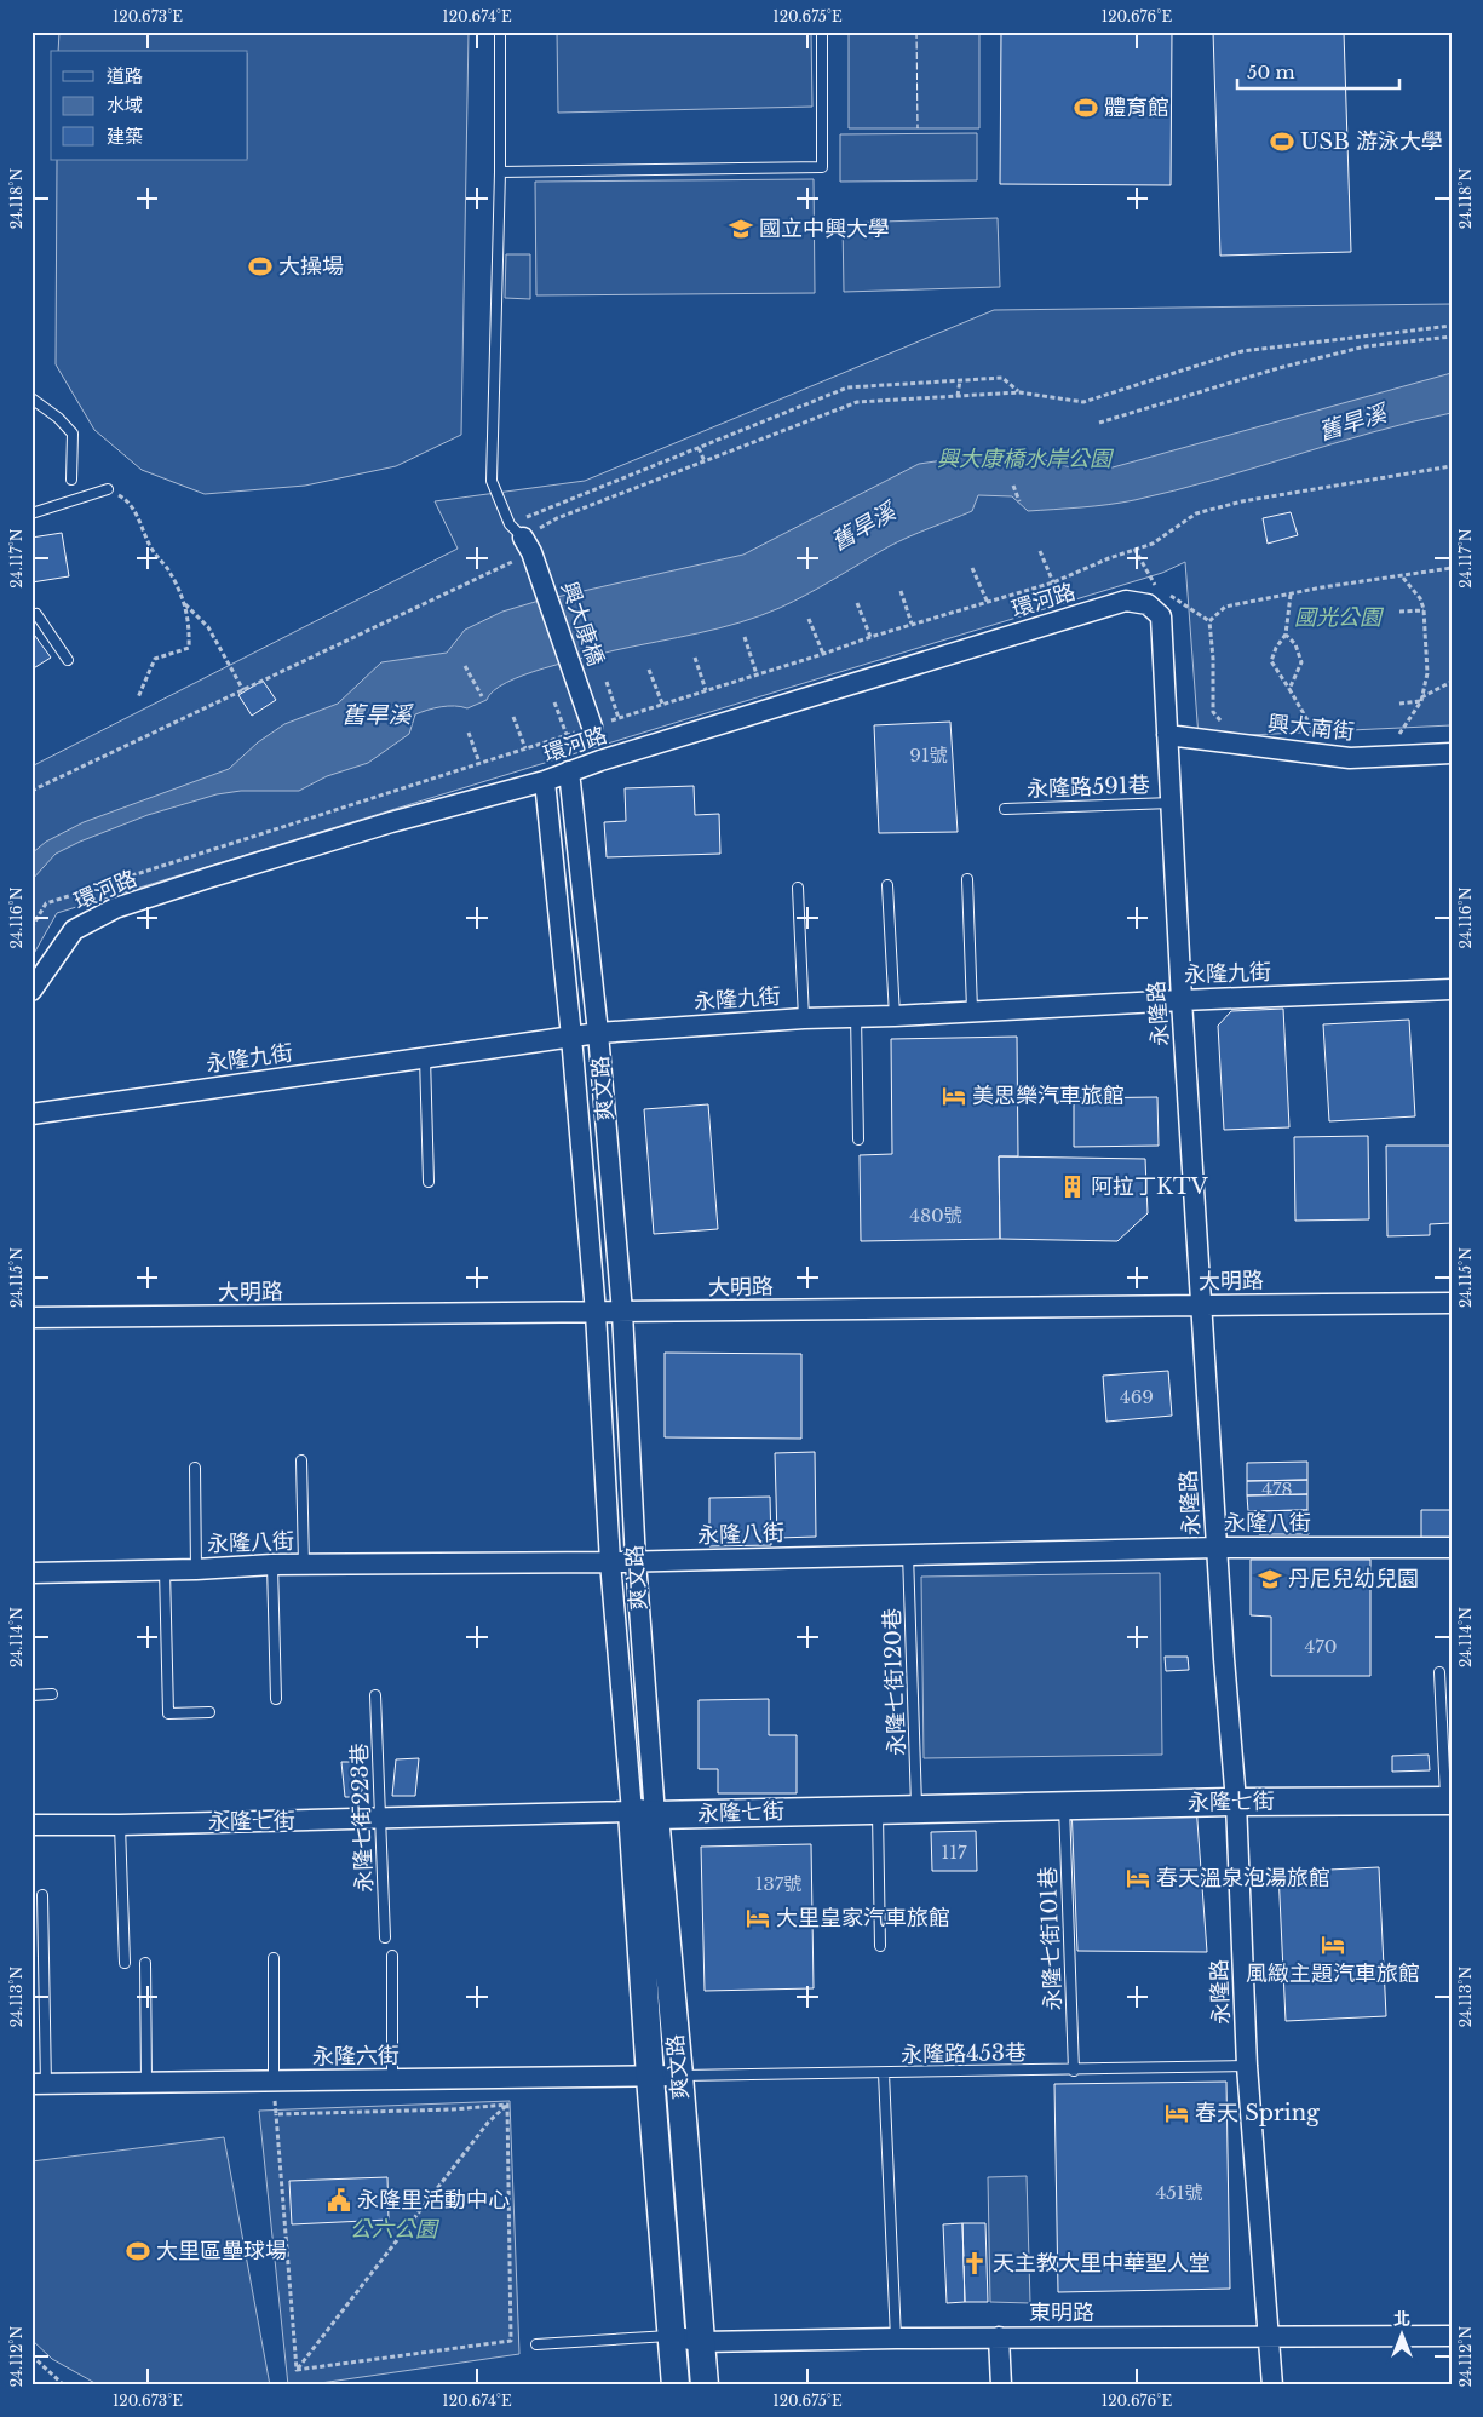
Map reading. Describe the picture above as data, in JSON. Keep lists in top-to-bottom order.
{
  "streets": {
    "street": [
      "環河路",
      "興大康橋",
      "興大南街",
      "永隆九街",
      "永隆路",
      "爽文路",
      "大明路",
      "永隆八街",
      "永隆七街",
      "永隆六街",
      "東明路"
    ],
    "lane": [
      "永隆路591巷",
      "永隆七街120巷",
      "永隆七街223巷",
      "永隆七街101巷",
      "永隆路453巷"
    ]
  },
  "crossings": [
    ["環河路", "永隆路"],
    ["環河路", "爽文路"],
    ["興大南街", "永隆路"],
    ["永隆路591巷", "永隆路"],
    ["永隆九街", "永隆路"],
    ["永隆九街", "爽文路"],
    ["永隆路", "大明路"],
    ["永隆路", "永隆八街"],
    ["永隆路", "永隆七街"],
    ["永隆路", "永隆路453巷"],
    ["永隆路", "東明路"],
    ["爽文路", "大明路"],
    ["爽文路", "永隆八街"],
    ["爽文路", "永隆七街"],
    ["爽文路", "永隆路453巷"],
    ["爽文路", "永隆六街"],
    ["爽文路", "東明路"],
    ["永隆八街", "永隆七街120巷"],
    ["永隆七街120巷", "永隆七街"],
    ["永隆七街", "永隆七街223巷"],
    ["永隆七街", "永隆七街101巷"],
    ["永隆七街101巷", "永隆路453巷"],
    ["永隆路453巷", "永隆六街"]
  ],
  "water": ["舊旱溪"],
  "parks": ["興大康橋水岸公園", "國光公園", "公六公園"],
  "places": {
    "sports": [
      "體育館",
      "USB 游泳大學",
      "大操場",
      "大里區壘球場"
    ],
    "school or university": ["國立中興大學", "丹尼兒幼兒園"],
    "hotel": [
      "美思樂汽車旅館",
      "春天溫泉泡湯旅館",
      "大里皇家汽車旅館",
      "風緻主題汽車旅館",
      "春天 Spring"
    ],
    "building": ["阿拉丁KTV"],
    "public building": ["永隆里活動中心"],
    "church": ["天主教大里中華聖人堂"]
  },
  "house_numbers": [
    "91號",
    "480號",
    "469",
    "478",
    "470",
    "117",
    "137號",
    "451號"
  ],
  "legend": ["道路", "水域", "建築"],
  "scale_bar": "50 m",
  "north": "top",
  "coordinates": [
    "120.673°E",
    "120.674°E",
    "120.675°E",
    "120.676°E",
    "24.118°N",
    "24.117°N",
    "24.116°N",
    "24.115°N",
    "24.114°N",
    "24.113°N",
    "24.112°N"
  ]
}
